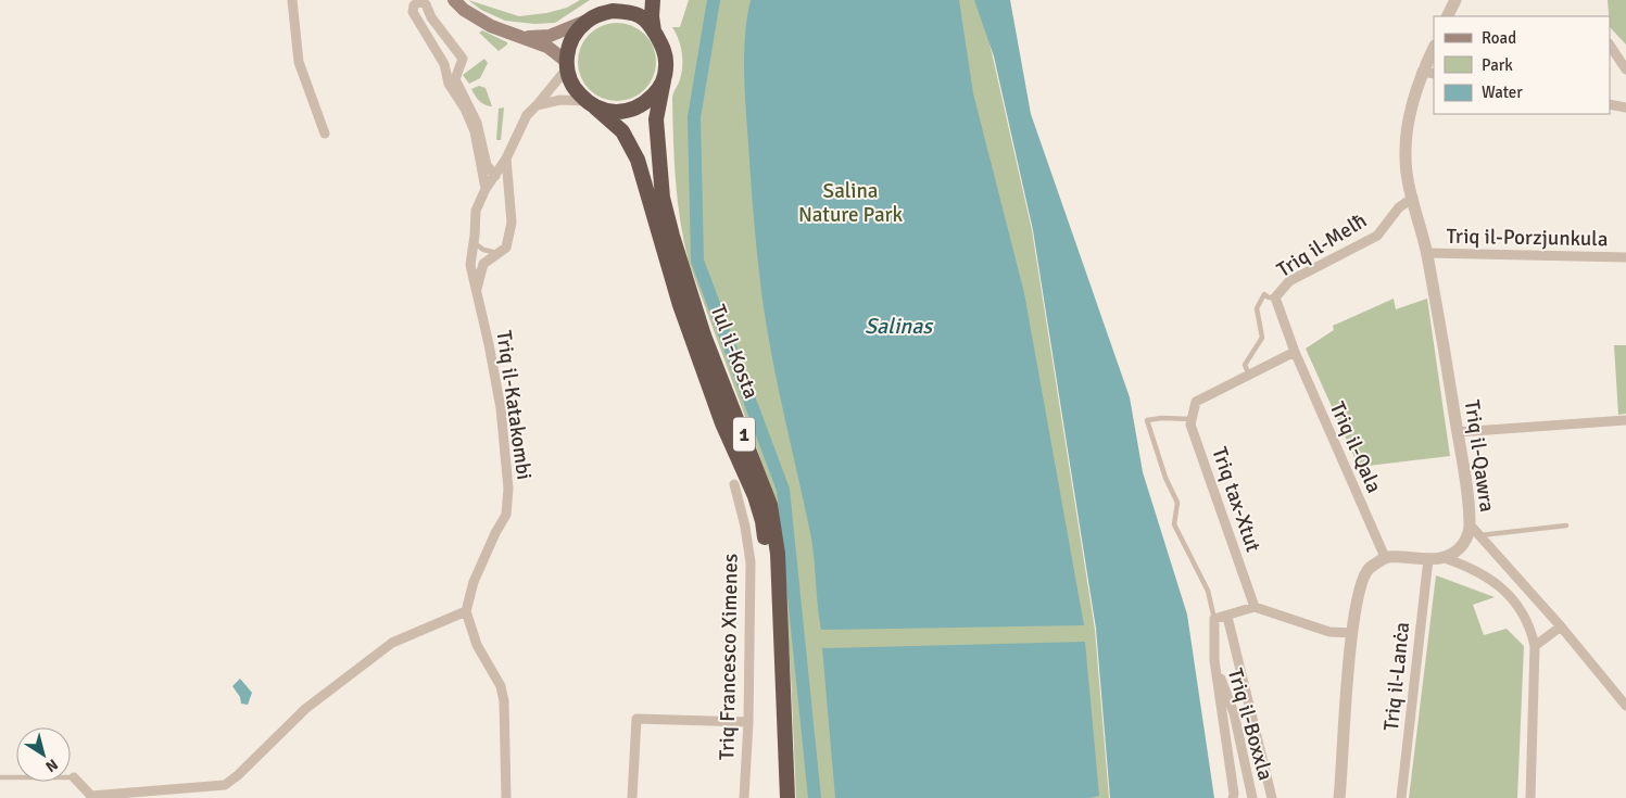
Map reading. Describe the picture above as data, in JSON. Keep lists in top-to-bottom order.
{
  "streets": {
    "highway": ["Tul il-Kosta", "1"],
    "street": [
      "Triq il-Porzjunkula",
      "Triq il-Melħ",
      "Triq il-Katakombi",
      "Triq il-Qala",
      "Triq il-Qawra",
      "Triq tax-Xtut",
      "Triq Francesco Ximenes",
      "Triq il-Lanċa",
      "Triq il-Boxxla"
    ]
  },
  "crossings": [
    ["Triq il-Porzjunkula", "Triq il-Qawra"],
    ["Triq il-Melħ", "Triq il-Qala"],
    ["Triq il-Melħ", "Triq il-Qawra"],
    ["Tul il-Kosta", "Triq il-Katakombi"],
    ["Tul il-Kosta", "1"],
    ["Triq il-Katakombi", "1"]
  ],
  "water": ["Salinas"],
  "parks": ["Salina Nature Park"],
  "legend": ["Road", "Park", "Water"],
  "north": "bottom right"
}
